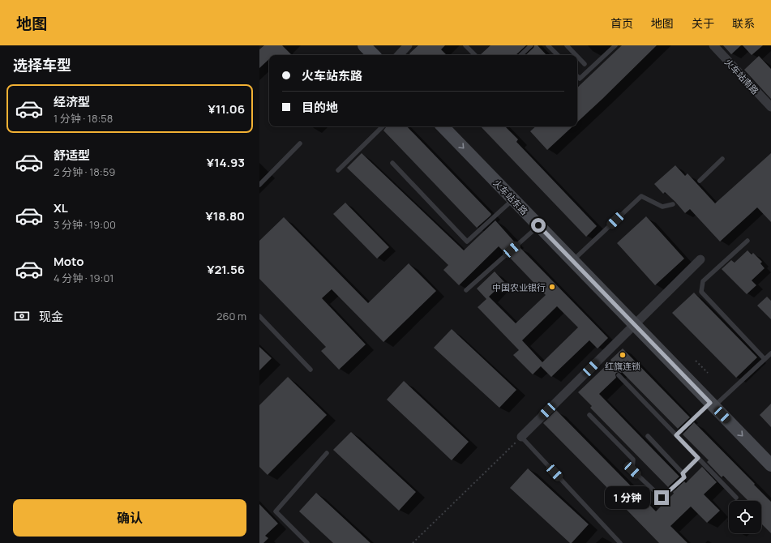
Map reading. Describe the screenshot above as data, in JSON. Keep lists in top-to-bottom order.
{
  "streets": {
    "main road": ["火车站东路"],
    "street": ["火车站南路"]
  },
  "one_way": ["火车站东路"],
  "places": ["中国农业银行", "红旗连锁"],
  "page": {
    "header": "地图",
    "nav": [
      "首页",
      "地图",
      "关于",
      "联系"
    ],
    "heading": "选择车型",
    "banner": ["火车站东路", "目的地"],
    "list": [
      {
        "name": "经济型",
        "note": "1 分钟 · 18:58",
        "value": "¥11.06"
      },
      {
        "name": "舒适型",
        "note": "2 分钟 · 18:59",
        "value": "¥14.93"
      },
      {
        "name": "XL",
        "note": "3 分钟 · 19:00",
        "value": "¥18.80"
      },
      {
        "name": "Moto",
        "note": "4 分钟 · 19:01",
        "value": "¥21.56"
      }
    ],
    "pay": ["现金", "260 m"],
    "bubble": "1 分钟",
    "buttons": "确认"
  }
}
